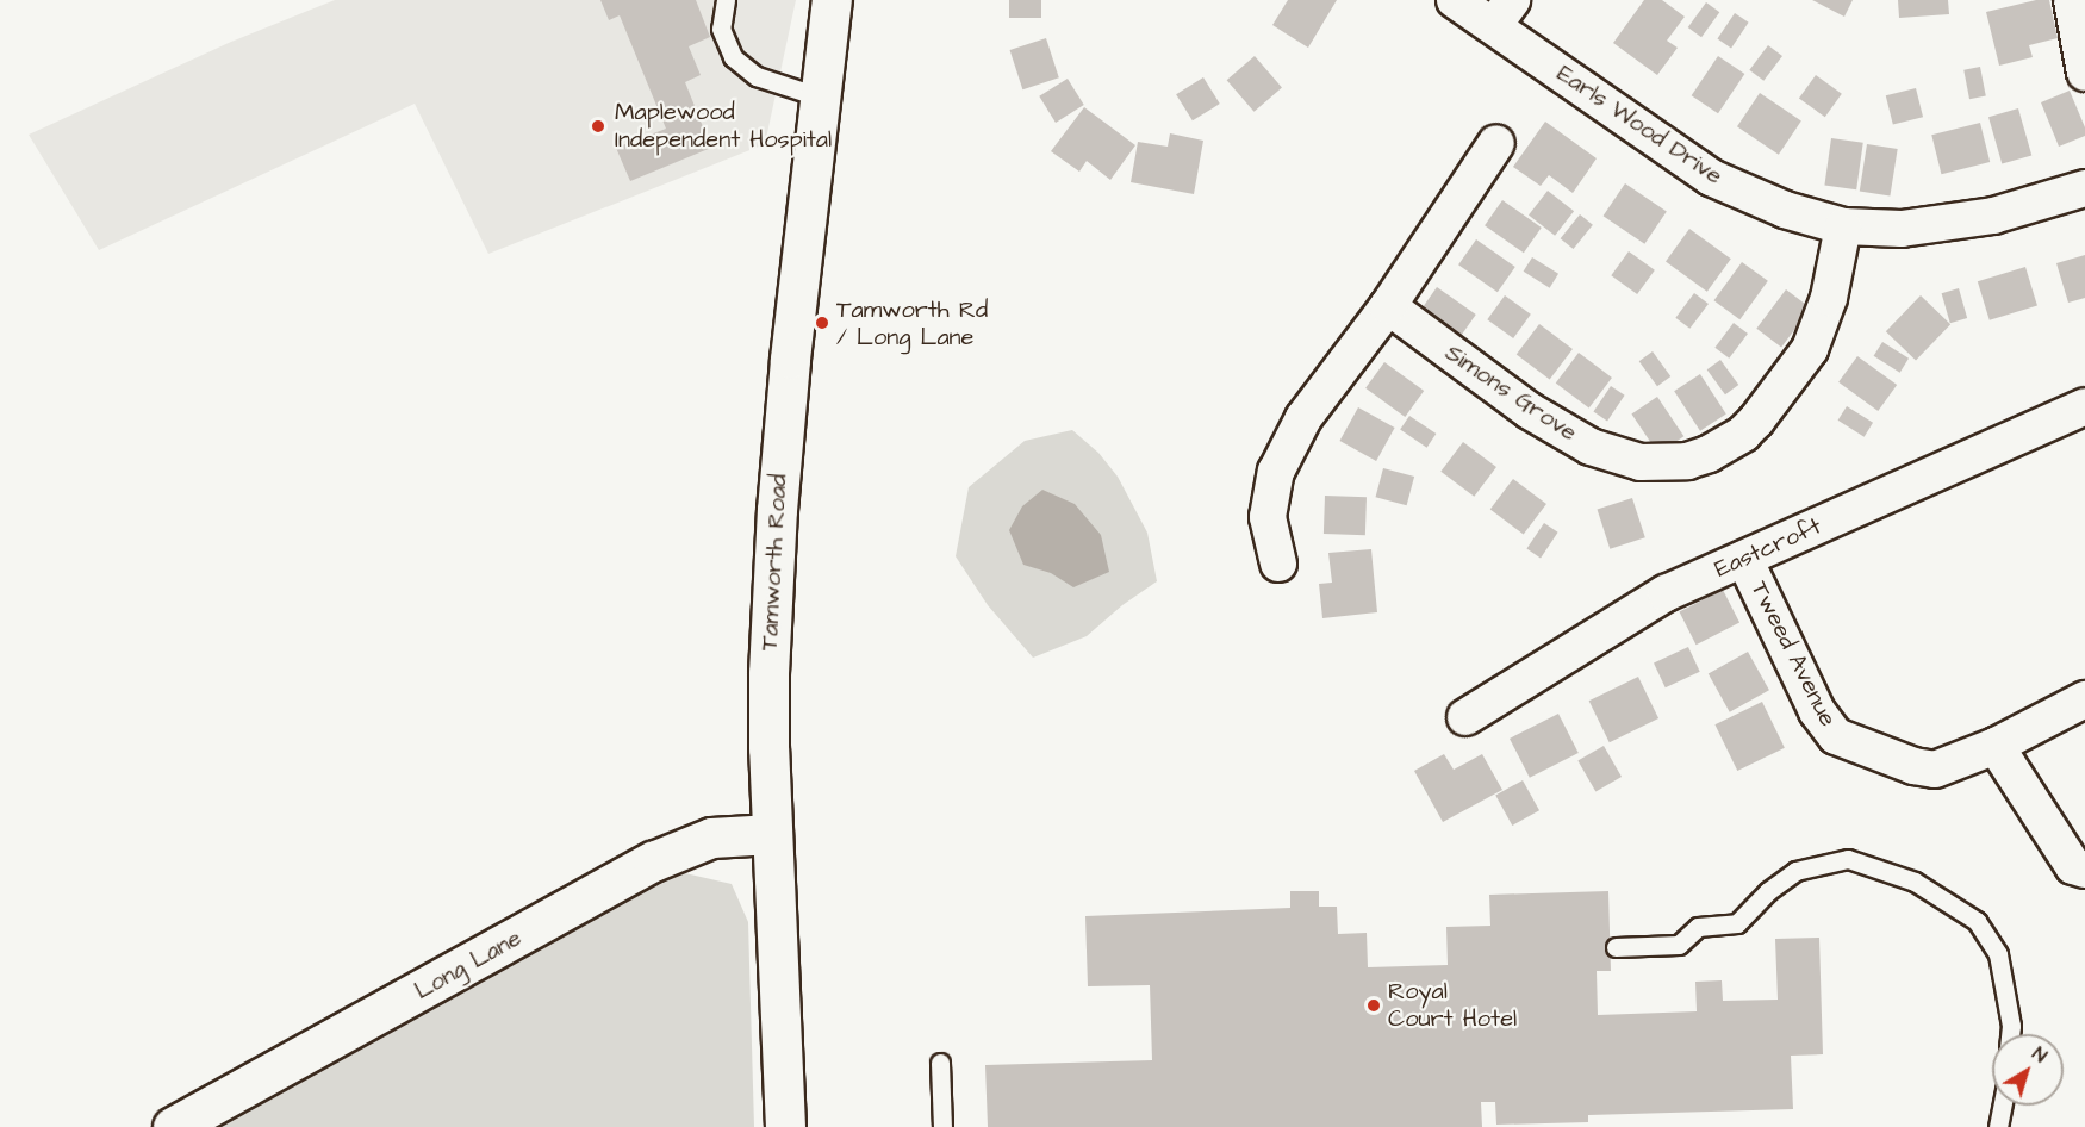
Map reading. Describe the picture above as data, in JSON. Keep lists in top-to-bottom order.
{
  "streets": {
    "main road": ["Tamworth Road", "Long Lane"],
    "street": [
      "Earls Wood Drive",
      "Simons Grove",
      "Eastcroft",
      "Tweed Avenue"
    ]
  },
  "crossings": [
    ["Earls Wood Drive", "Simons Grove"],
    ["Eastcroft", "Tweed Avenue"],
    ["Tamworth Road", "Long Lane"]
  ],
  "places": ["Maplewood Independent Hospital", "Tamworth Rd / Long Lane", "Royal Court Hotel"],
  "north": "top right"
}
